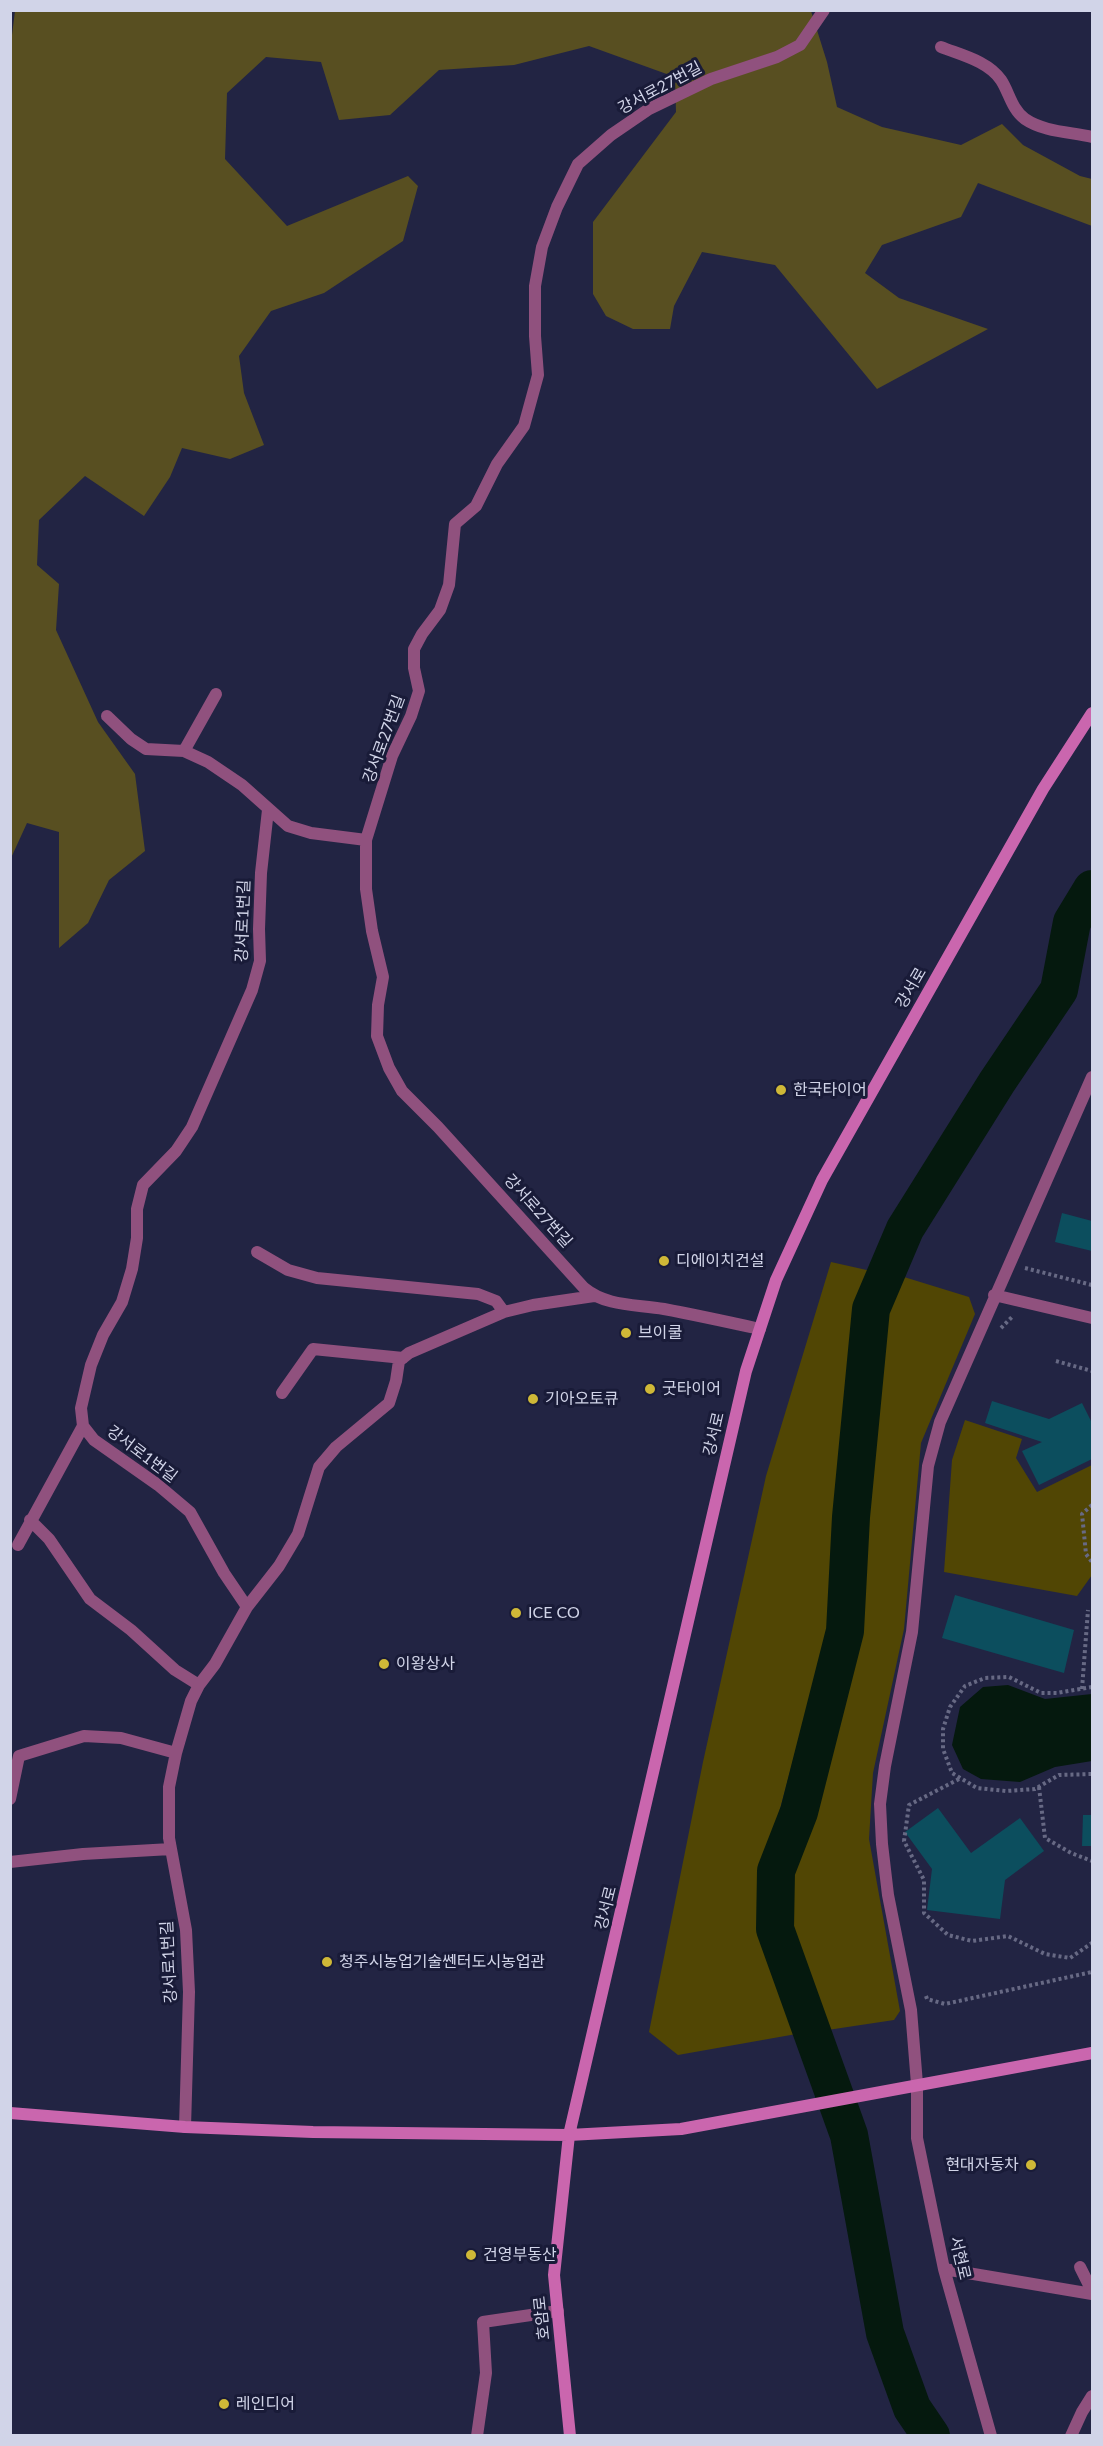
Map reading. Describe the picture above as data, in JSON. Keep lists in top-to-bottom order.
{
  "streets": {
    "street": [
      "강서로27번길",
      "강서로1번길",
      "강서로",
      "서현로",
      "호암로"
    ]
  },
  "crossings": [
    ["강서로27번길", "강서로"],
    ["강서로", "호암로"]
  ],
  "places": [
    "한국타이어",
    "디에이치건설",
    "브이쿨",
    "굿타이어",
    "기아오토큐",
    "ICE CO",
    "이왕상사",
    "청주시농업기술쎈터도시농업관",
    "현대자동차",
    "건영부동산",
    "레인디어"
  ]
}
